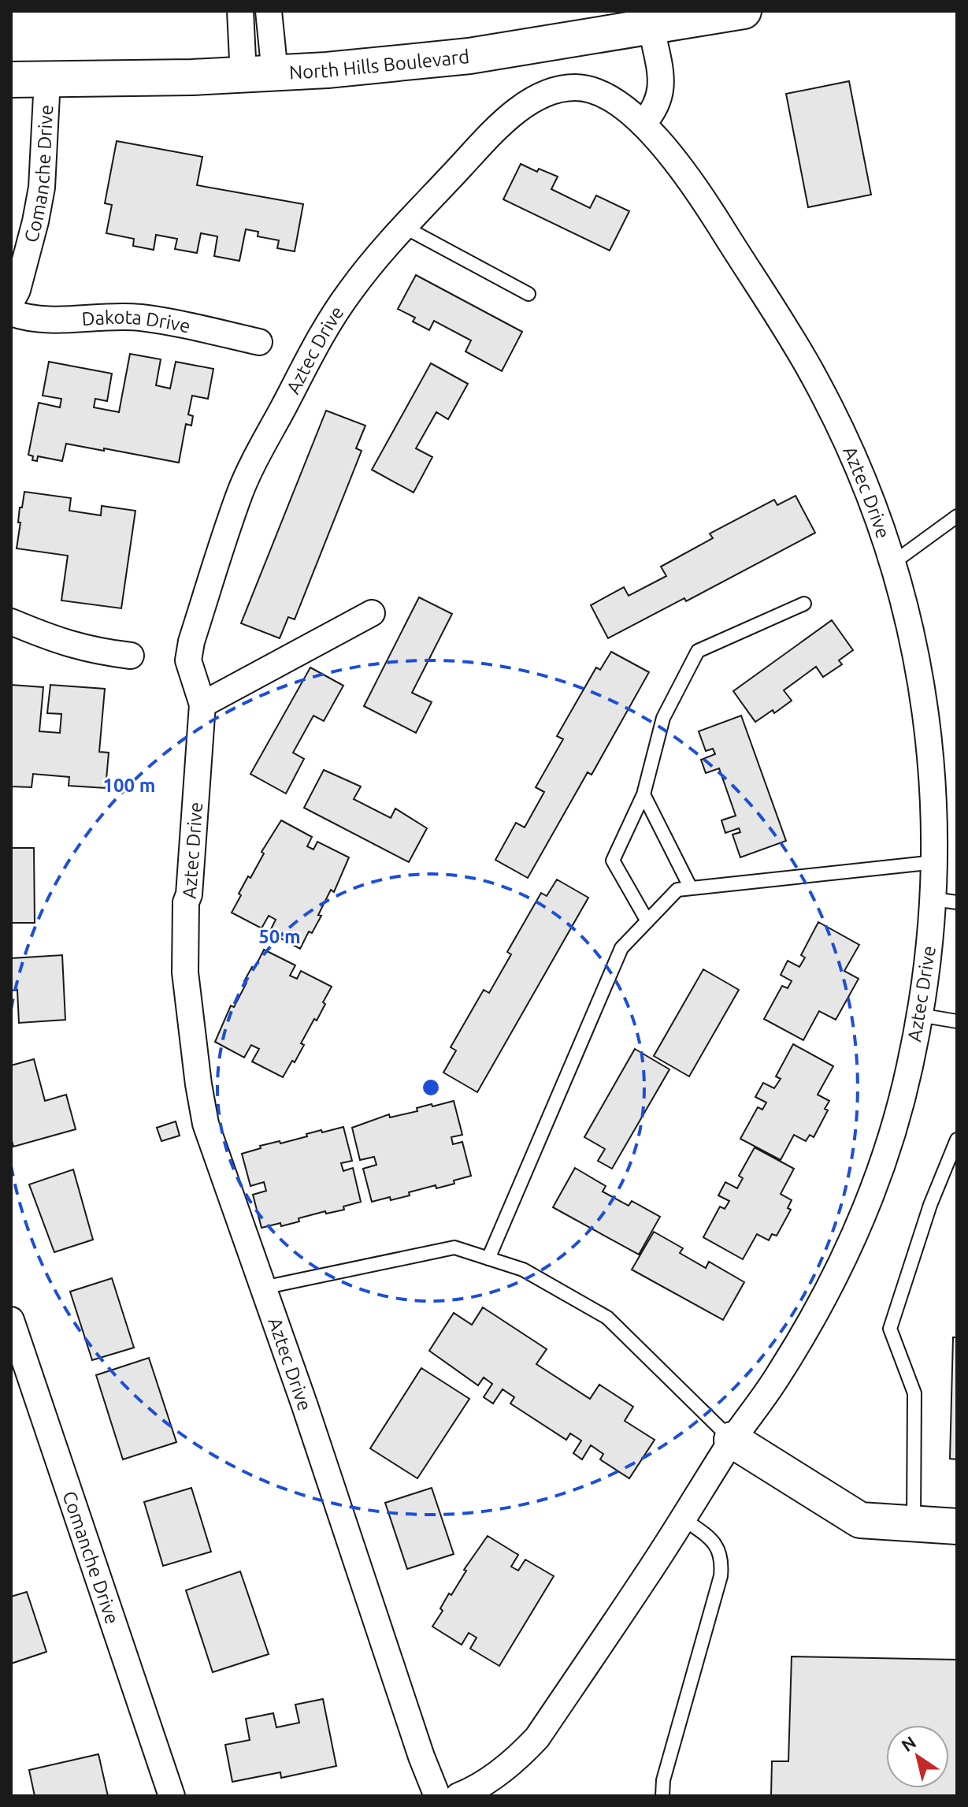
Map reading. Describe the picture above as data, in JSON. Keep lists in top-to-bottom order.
{
  "streets": {
    "street": [
      "North Hills Boulevard",
      "Comanche Drive",
      "Dakota Drive",
      "Aztec Drive"
    ]
  },
  "crossings": [
    ["North Hills Boulevard", "Comanche Drive"]
  ],
  "north": "top left",
  "rings": ["100 m", "50 m"]
}
